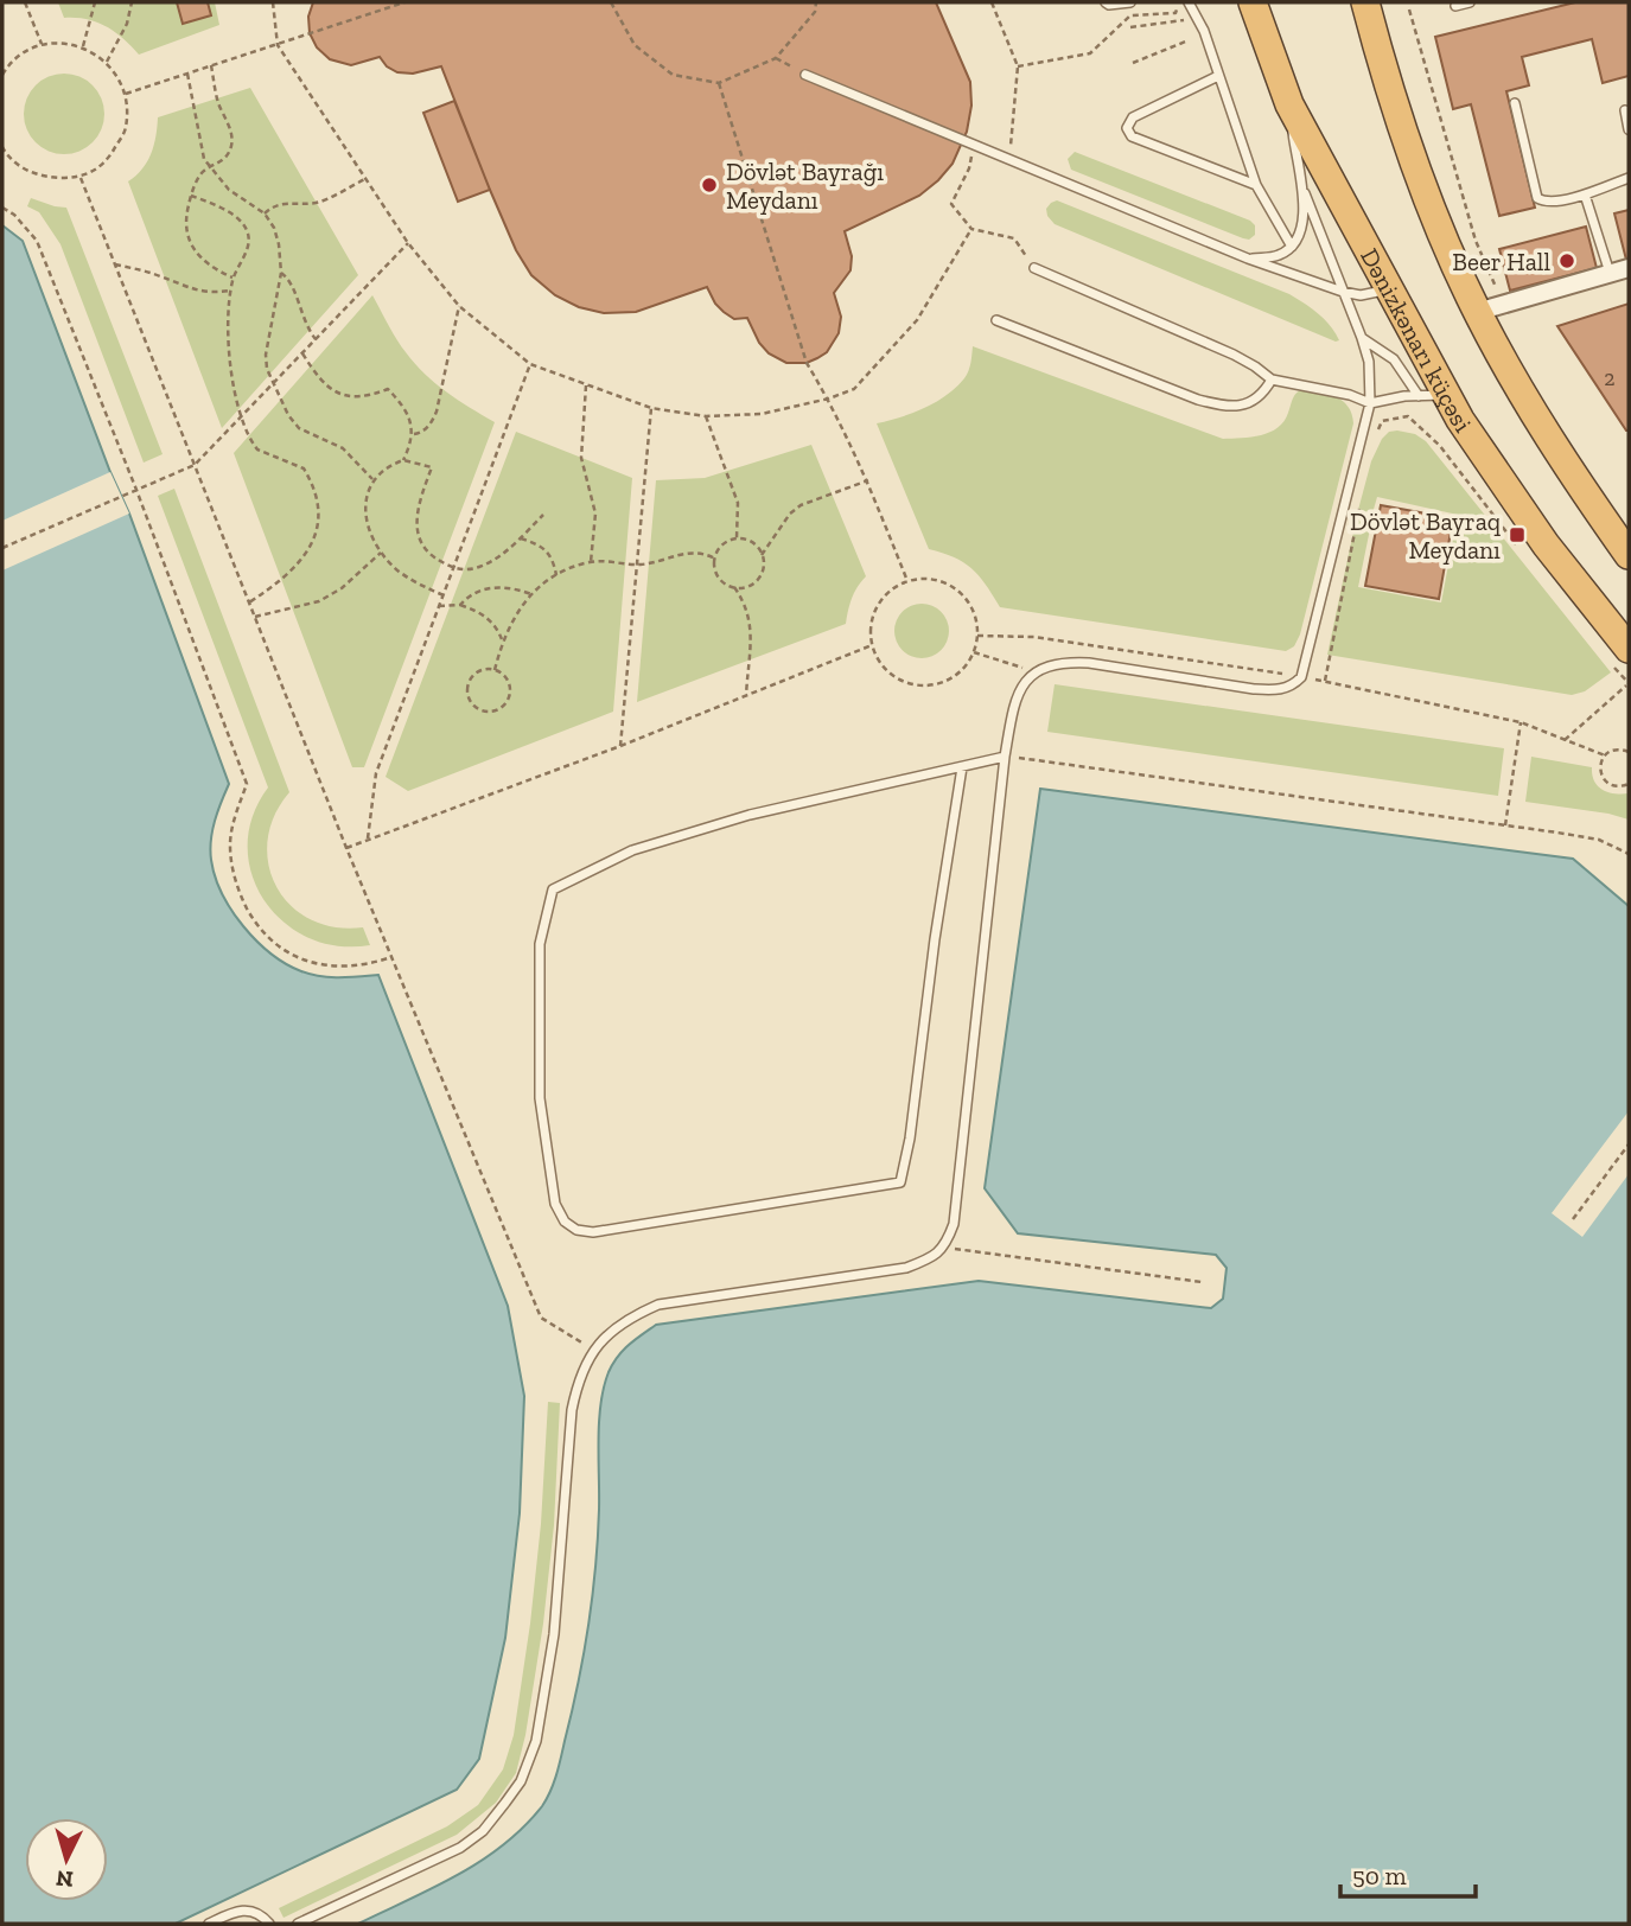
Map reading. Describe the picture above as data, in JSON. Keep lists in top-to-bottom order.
{
  "streets": {
    "highway": ["Dənizkənarı küçəsi"]
  },
  "places": {
    "other": ["Dövlət Bayrağı Meydanı", "Beer Hall"],
    "transit": ["Dövlət Bayraq Meydanı"]
  },
  "house_numbers": ["2"],
  "scale_bar": "50 m",
  "north": "bottom"
}
